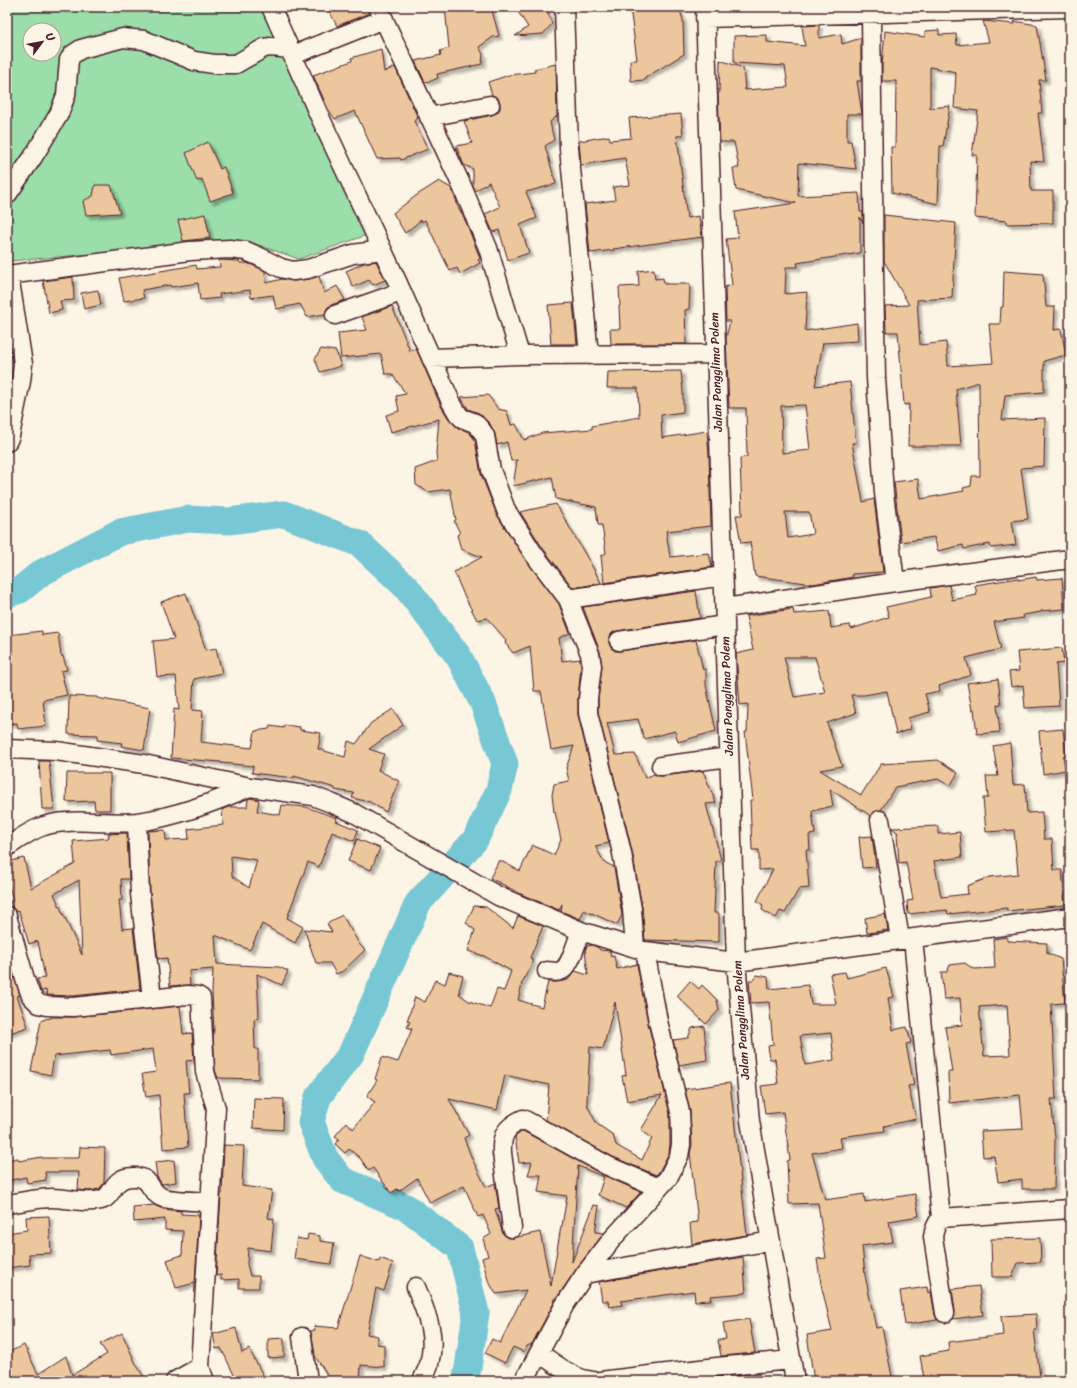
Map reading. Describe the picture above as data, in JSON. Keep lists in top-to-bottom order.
{
  "streets": {
    "street": ["Jalan Pangglima Polem"]
  },
  "north": "top right"
}
